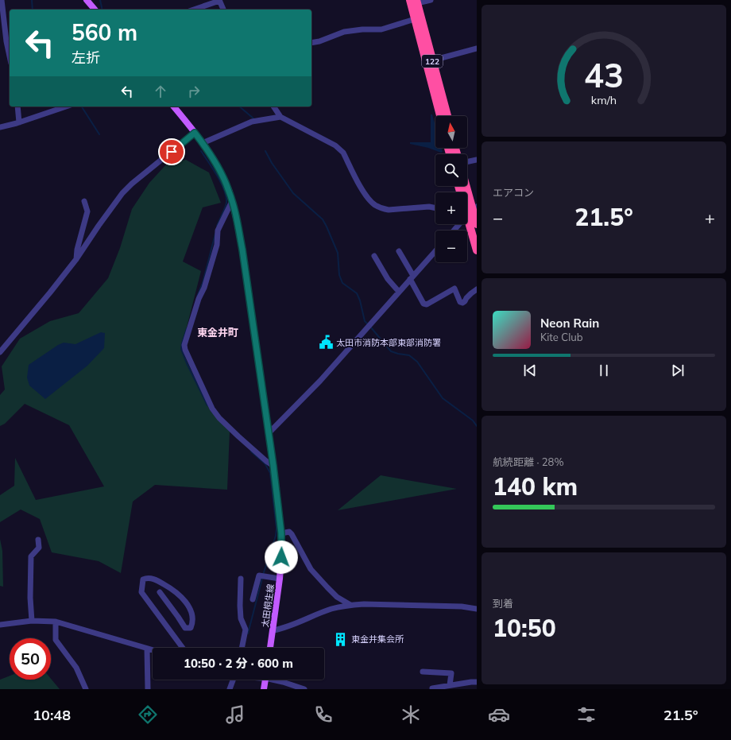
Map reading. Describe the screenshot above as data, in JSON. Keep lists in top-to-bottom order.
{
  "streets": {
    "highway": ["122"],
    "main road": ["太田桐生線"]
  },
  "districts": ["東金井町"],
  "places": {
    "public building": ["太田市消防本部東部消防署"],
    "building": ["東金井集会所"]
  },
  "north": "top",
  "page": {
    "turn": ["560 m", "左折"],
    "map_buttons": ["+", "−"],
    "tile": [
      "エアコン",
      ["航続距離 · 28%", "140 km"],
      ["到着", "10:50"]
    ],
    "heat": ["−", "21.5°", "+"],
    "song": ["Neon Rain", "Kite Club"],
    "limit": "50",
    "trip": "10:50 · 2 分 · 600 m",
    "tabs": ["10:48", "21.5°"],
    "gauge": ["43", "km/h"]
  }
}
